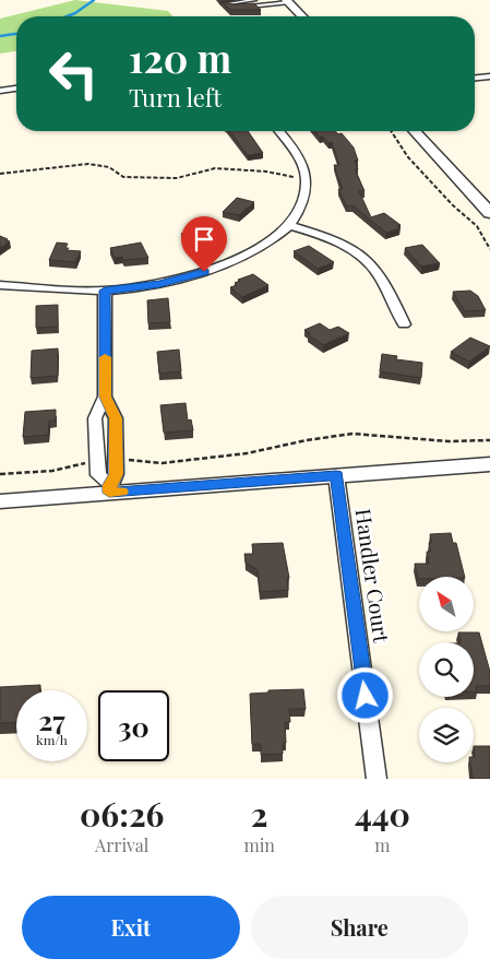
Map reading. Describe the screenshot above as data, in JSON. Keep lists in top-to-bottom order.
{
  "streets": {
    "street": ["Handler Court"]
  },
  "north": "top left",
  "page": {
    "turn": ["120 m", "Turn left"],
    "speed": "27 km/h",
    "limit": "30",
    "eta": [
      "06:26",
      "Arrival",
      "2",
      "min",
      "440",
      "m"
    ],
    "buttons": ["Exit", "Share"]
  }
}
